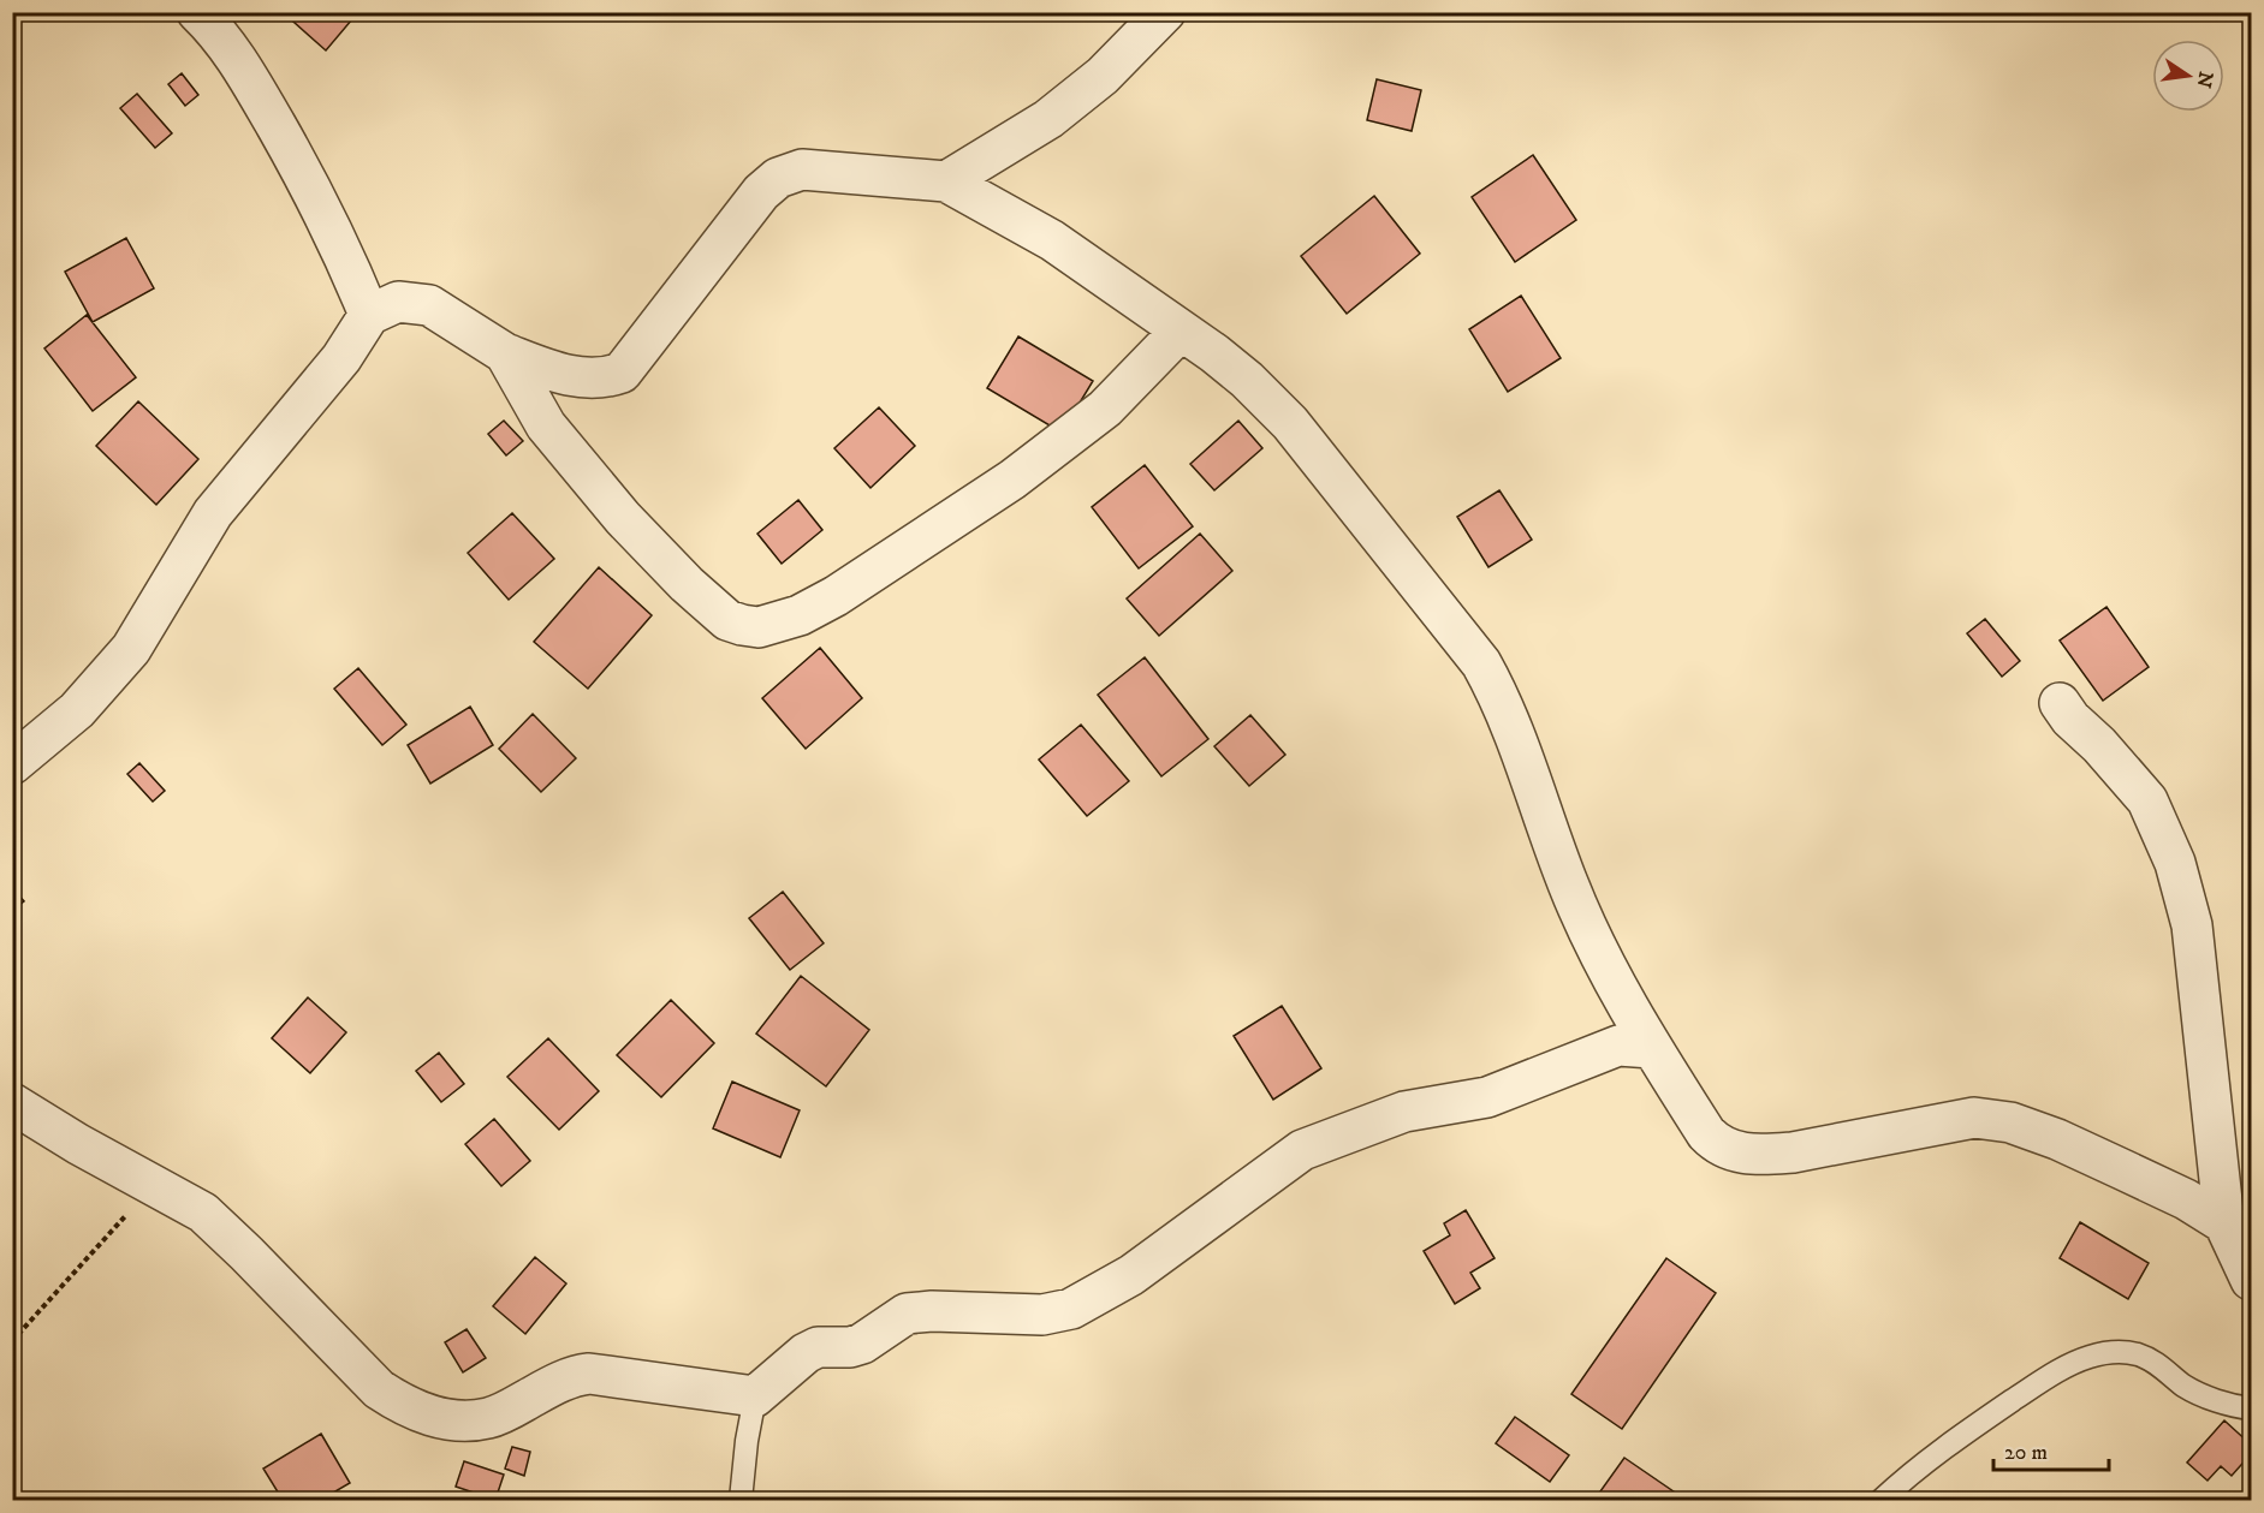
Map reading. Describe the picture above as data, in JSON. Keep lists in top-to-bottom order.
{
  "scale_bar": "20 m",
  "north": "right"
}
